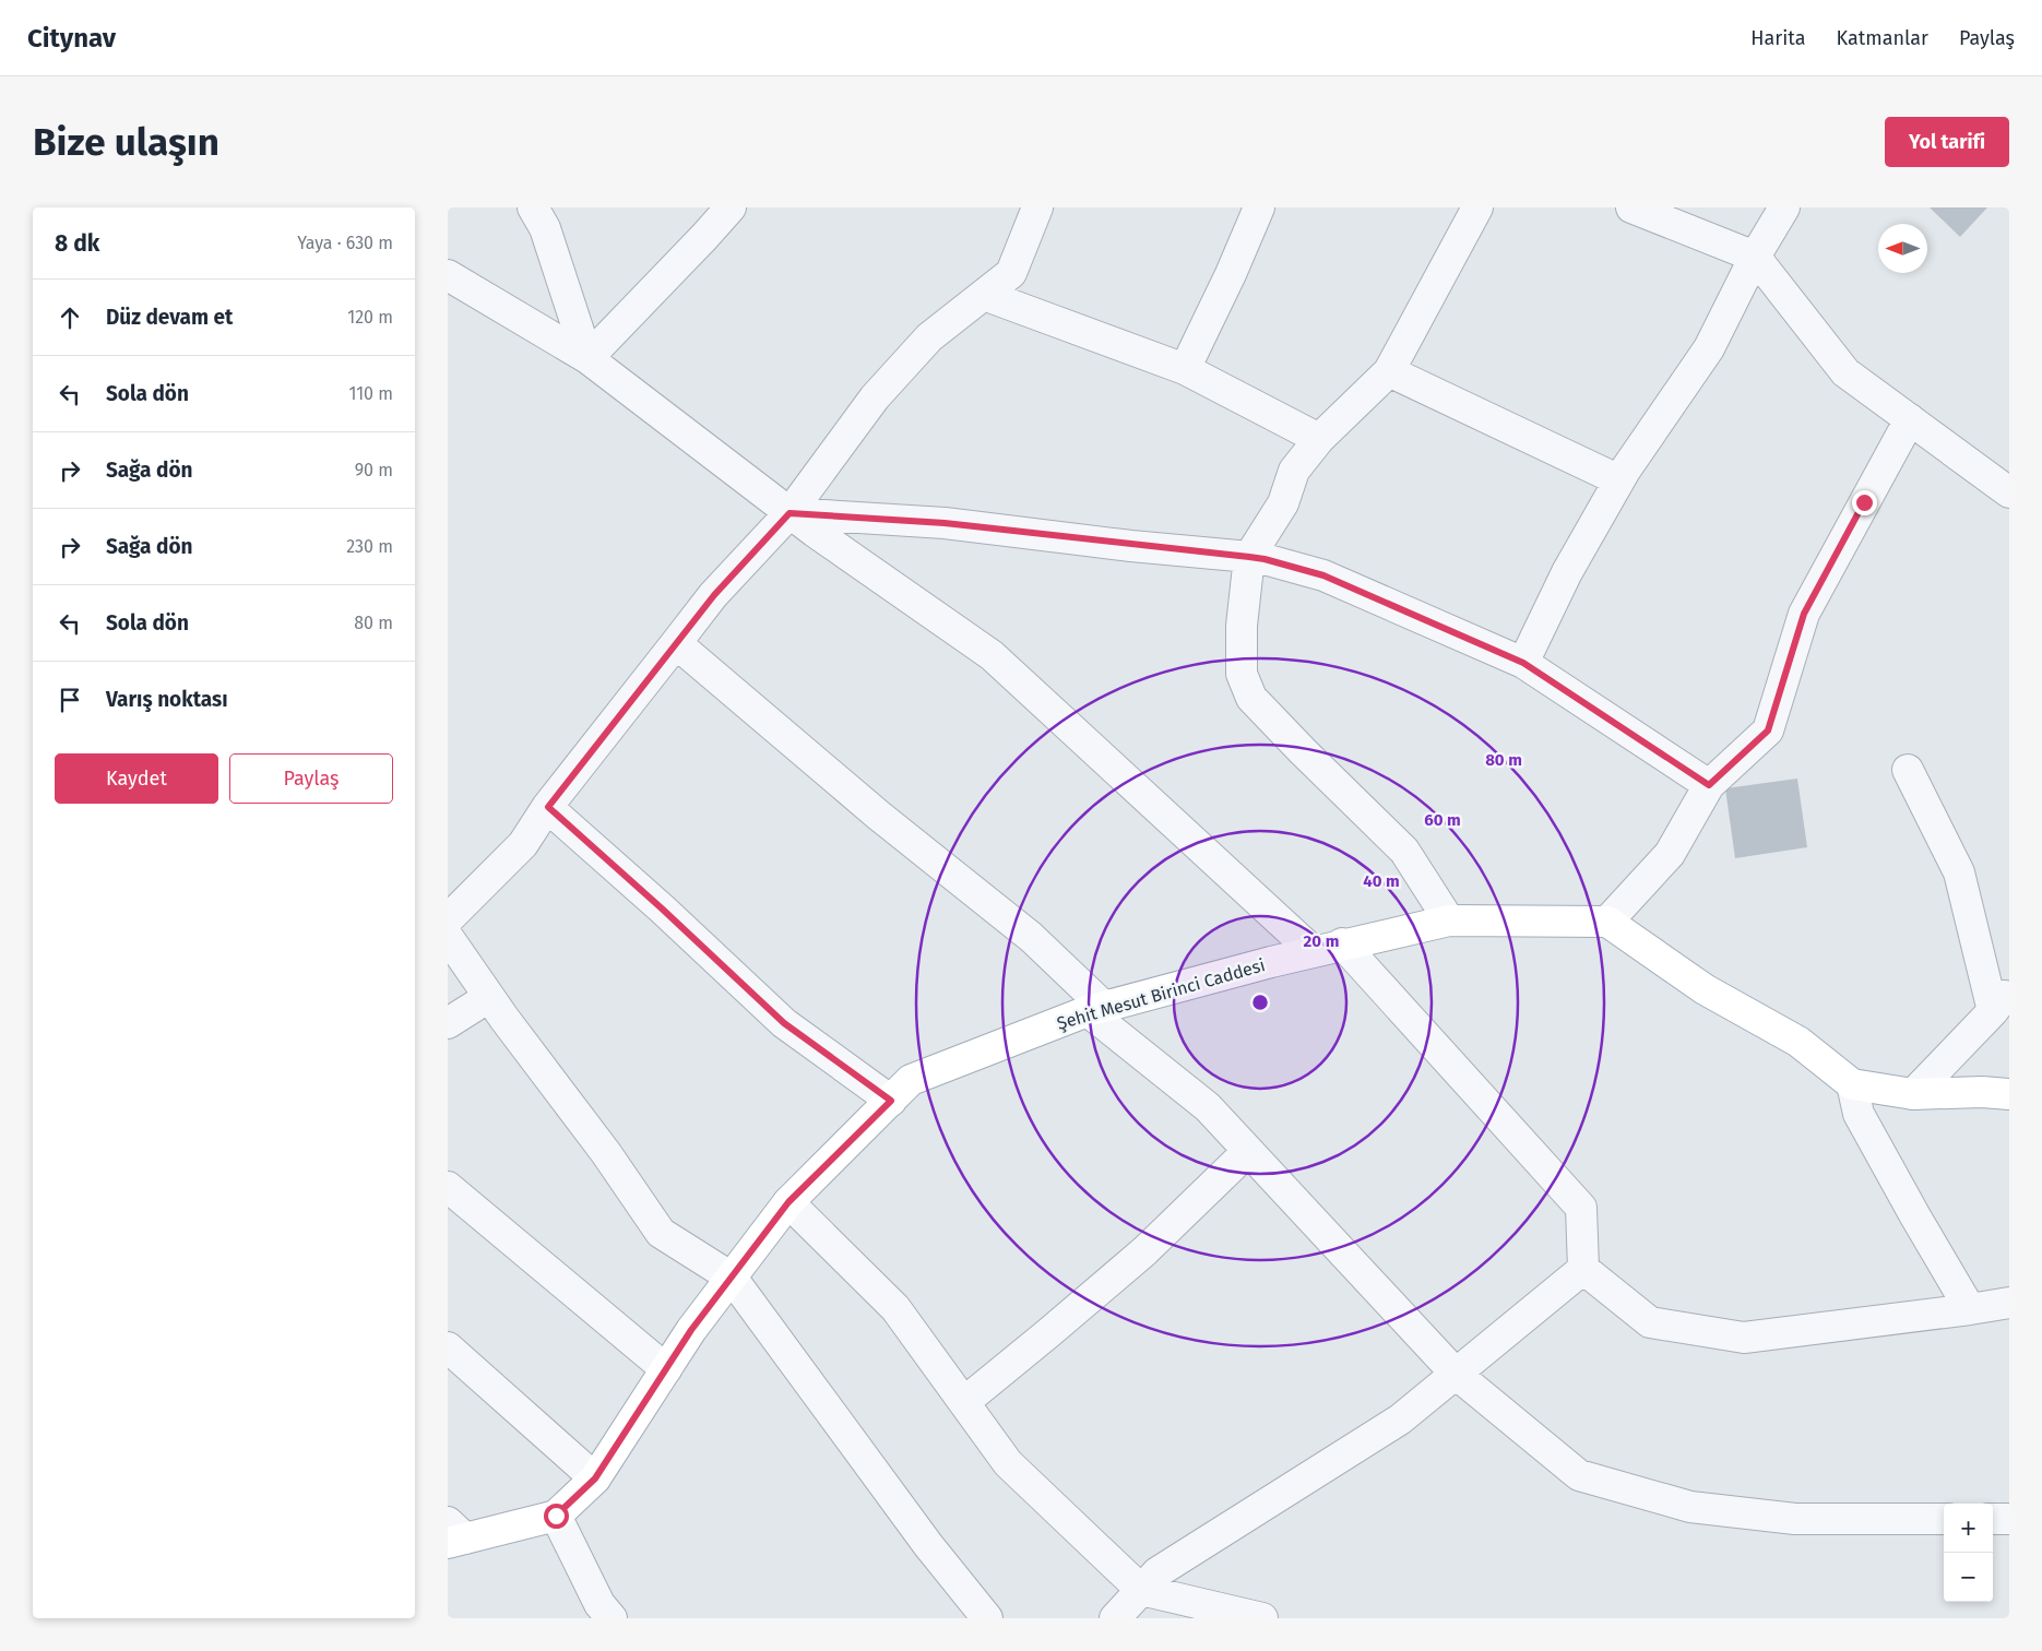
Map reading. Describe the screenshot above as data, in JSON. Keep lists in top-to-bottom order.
{
  "streets": {
    "main road": ["Şehit Mesut Birinci Caddesi"]
  },
  "north": "left",
  "page": {
    "header": "Citynav",
    "nav": ["Harita", "Katmanlar", "Paylaş"],
    "buttons": [
      "Yol tarifi",
      ["Kaydet", "Paylaş"]
    ],
    "title": "Bize ulaşın",
    "heading": ["8 dk", "Yaya · 630 m"],
    "list": [
      ["Düz devam et", "120 m"],
      ["Sola dön", "110 m"],
      ["Sağa dön", "90 m"],
      ["Sağa dön", "230 m"],
      ["Sola dön", "80 m"],
      "Varış noktası"
    ],
    "map_buttons": ["+", "−"]
  },
  "rings": [
    "80 m",
    "60 m",
    "40 m",
    "20 m"
  ]
}
